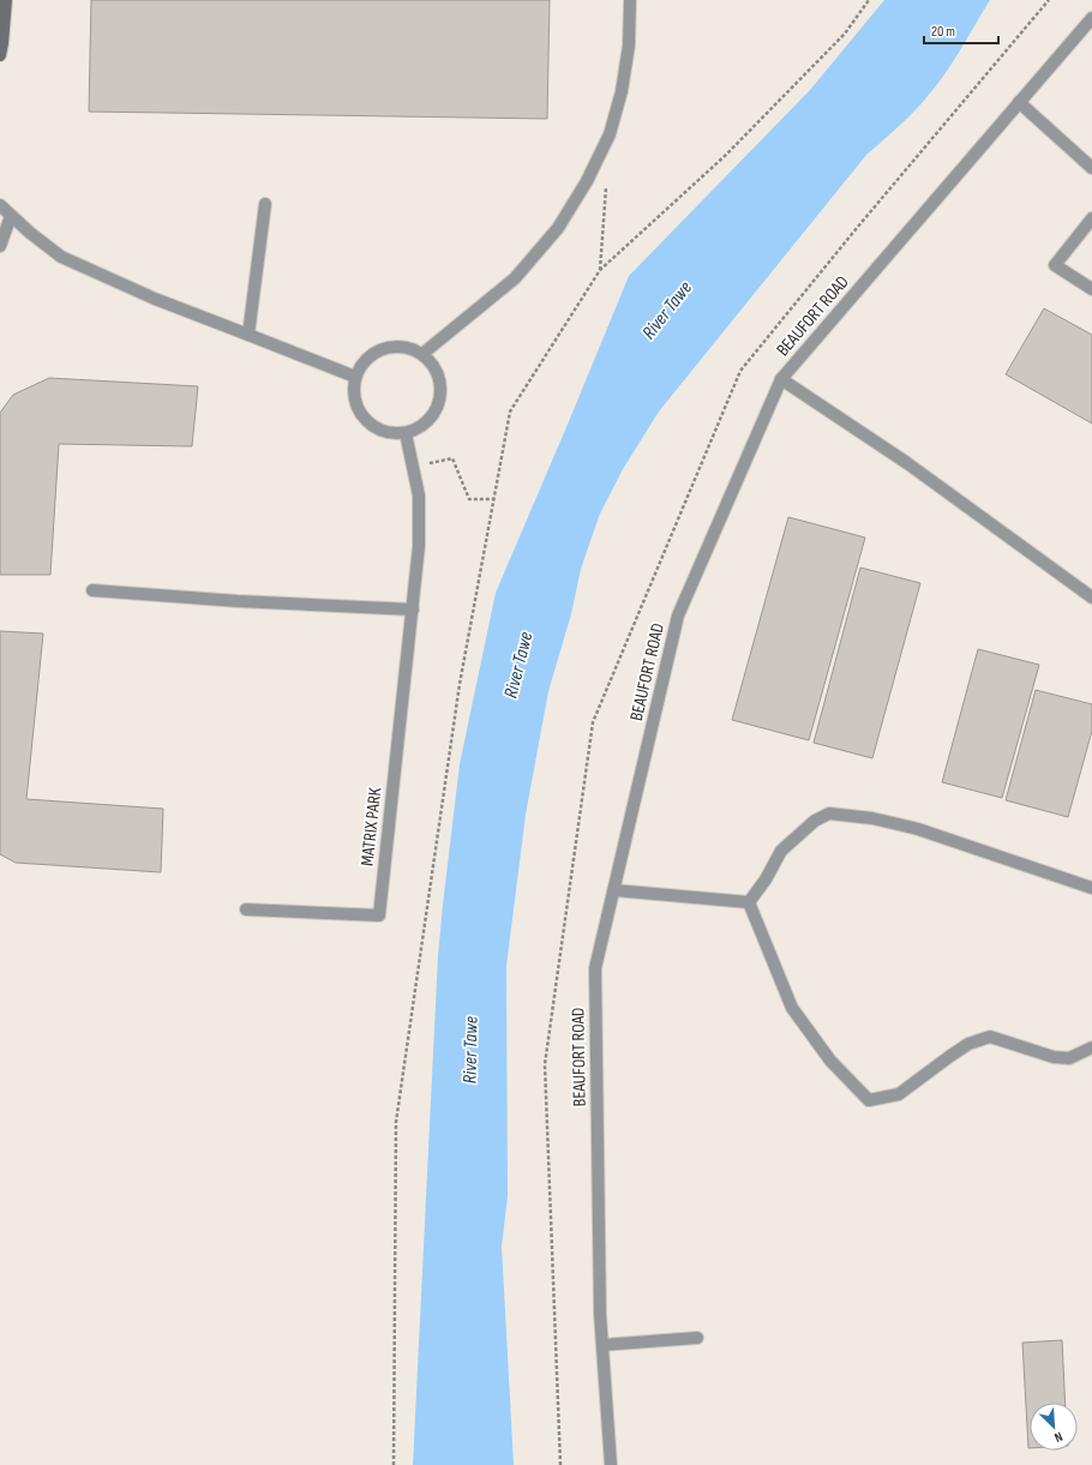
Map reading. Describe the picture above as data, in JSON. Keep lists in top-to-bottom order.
{
  "streets": {
    "street": ["BEAUFORT ROAD", "MATRIX PARK"]
  },
  "water": ["River Tawe"],
  "scale_bar": "20 m",
  "north": "bottom right"
}
